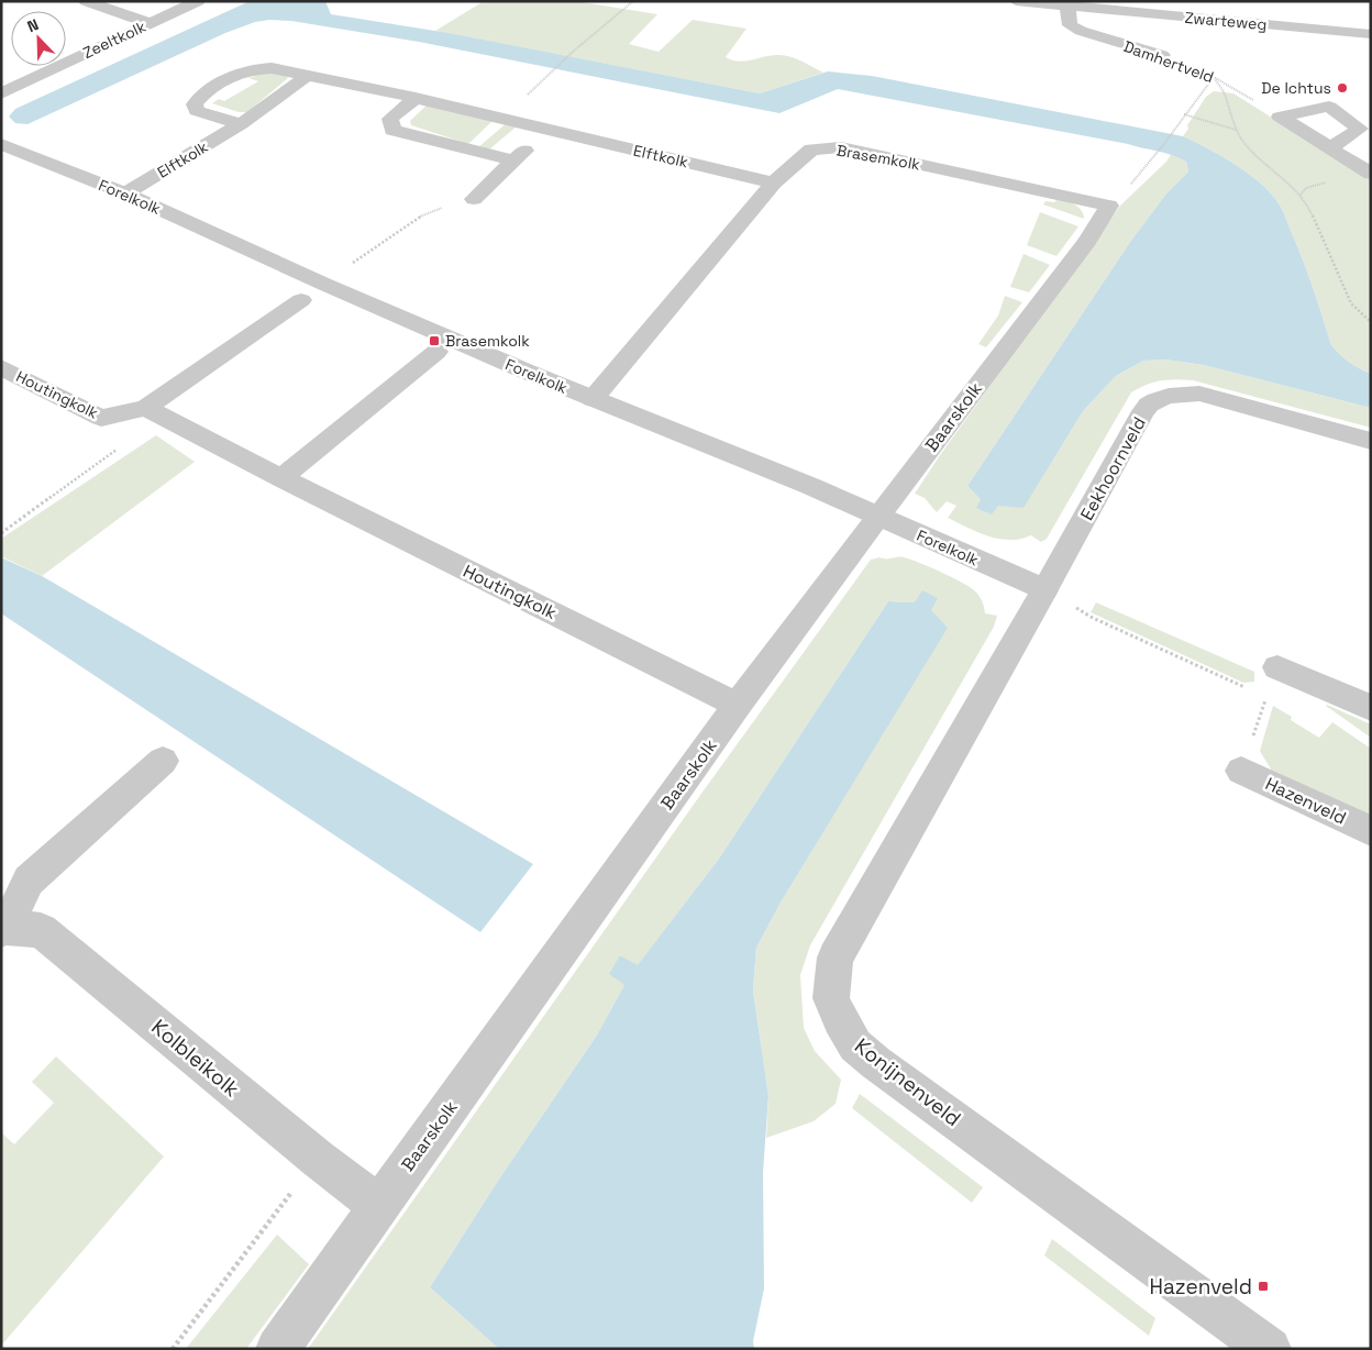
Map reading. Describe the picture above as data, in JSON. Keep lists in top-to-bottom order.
{
  "streets": {
    "street": [
      "Zwarteweg",
      "Zeeltkolk",
      "Damhertveld",
      "Elftkolk",
      "Brasemkolk",
      "Forelkolk",
      "Houtingkolk",
      "Baarskolk",
      "Eekhoornveld",
      "Hazenveld",
      "Kolbleikolk",
      "Konijnenveld"
    ]
  },
  "crossings": [
    ["Zwarteweg", "Damhertveld"],
    ["Elftkolk", "Brasemkolk"],
    ["Elftkolk", "Forelkolk"],
    ["Brasemkolk", "Forelkolk"],
    ["Brasemkolk", "Baarskolk"],
    ["Forelkolk", "Baarskolk"],
    ["Forelkolk", "Eekhoornveld"],
    ["Forelkolk", "Konijnenveld"],
    ["Houtingkolk", "Baarskolk"],
    ["Baarskolk", "Kolbleikolk"],
    ["Eekhoornveld", "Konijnenveld"]
  ],
  "places": {
    "other": ["De Ichtus"],
    "transit": ["Brasemkolk", "Hazenveld"]
  },
  "north": "top left"
}
